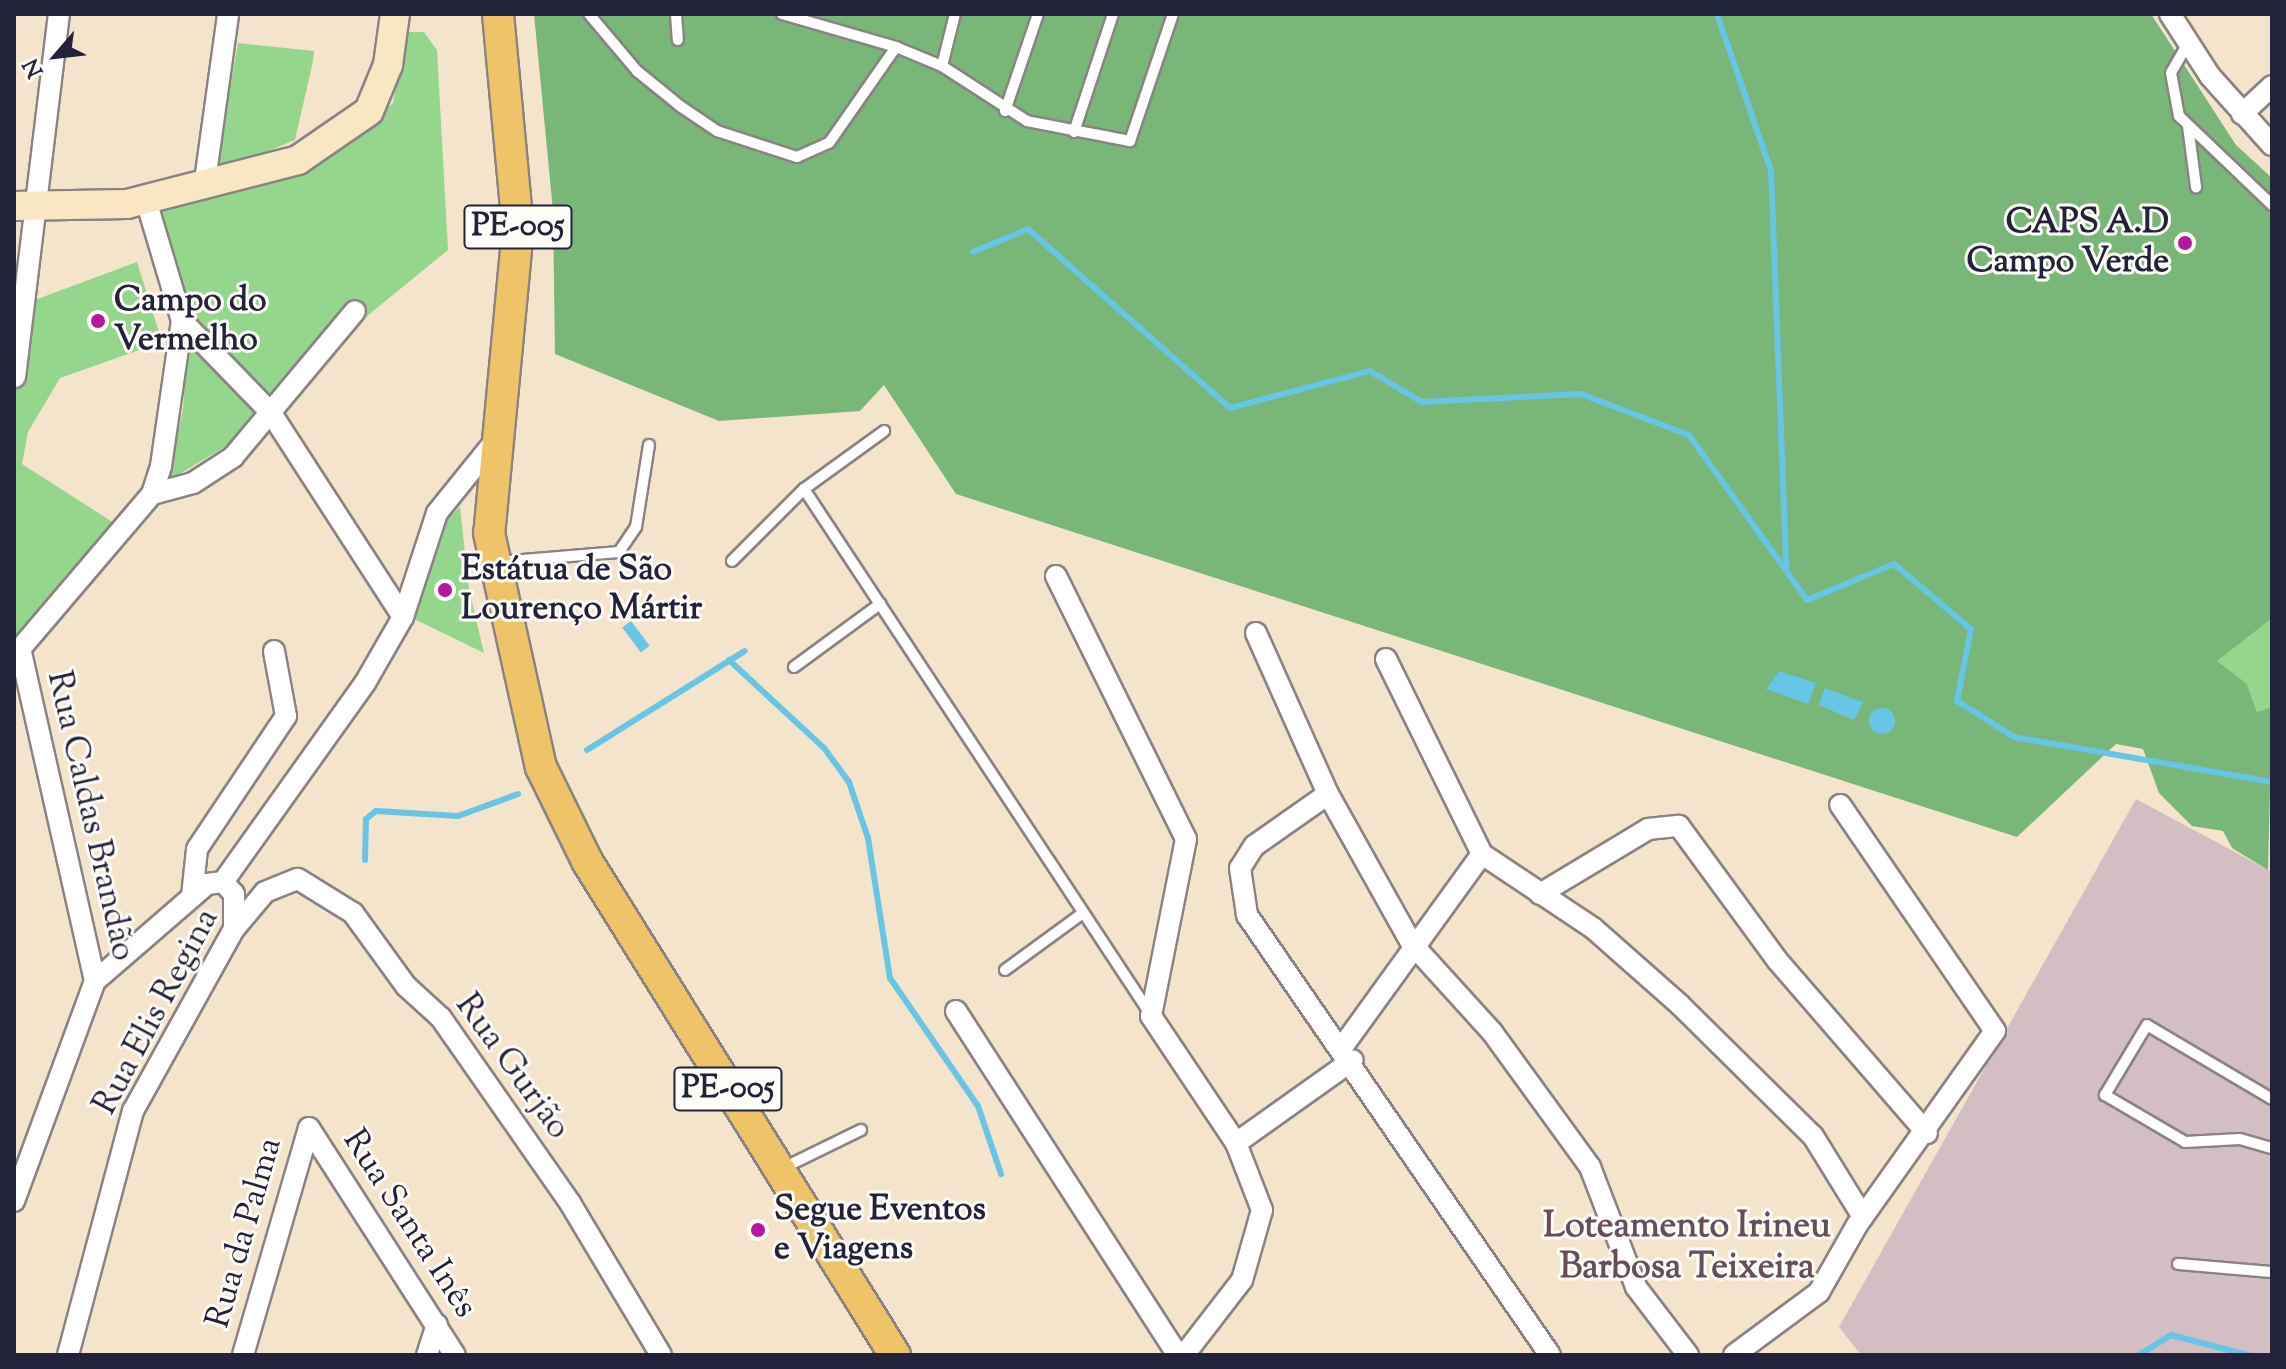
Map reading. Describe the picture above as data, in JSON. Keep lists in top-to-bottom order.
{
  "streets": {
    "main road": ["PE-005"],
    "street": [
      "Rua Caldas Brandão",
      "Rua Elis Regina",
      "Rua Gurjão",
      "Rua Santa Inês",
      "Rua da Palma"
    ]
  },
  "crossings": [
    ["Rua Elis Regina", "Rua Gurjão"],
    ["Rua Santa Inês", "Rua da Palma"]
  ],
  "districts": ["Loteamento Irineu Barbosa Teixeira"],
  "places": [
    "CAPS A.D Campo Verde",
    "Campo do Vermelho",
    "Estátua de São Lourenço Mártir",
    "Segue Eventos e Viagens"
  ],
  "north": "bottom left"
}
